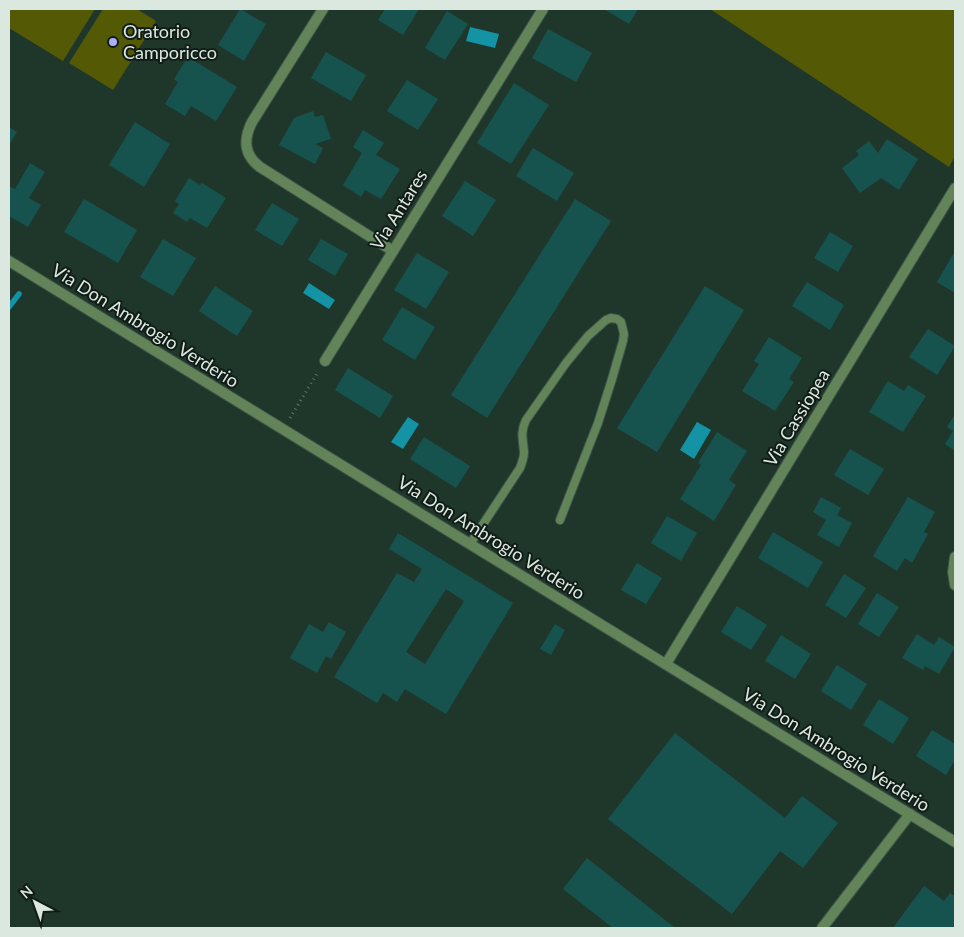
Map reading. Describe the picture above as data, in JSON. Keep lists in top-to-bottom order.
{
  "streets": {
    "street": ["Via Antares", "Via Don Ambrogio Verderio", "Via Cassiopea"]
  },
  "crossings": [
    ["Via Don Ambrogio Verderio", "Via Cassiopea"]
  ],
  "places": ["Oratorio Camporicco"],
  "north": "top left"
}
